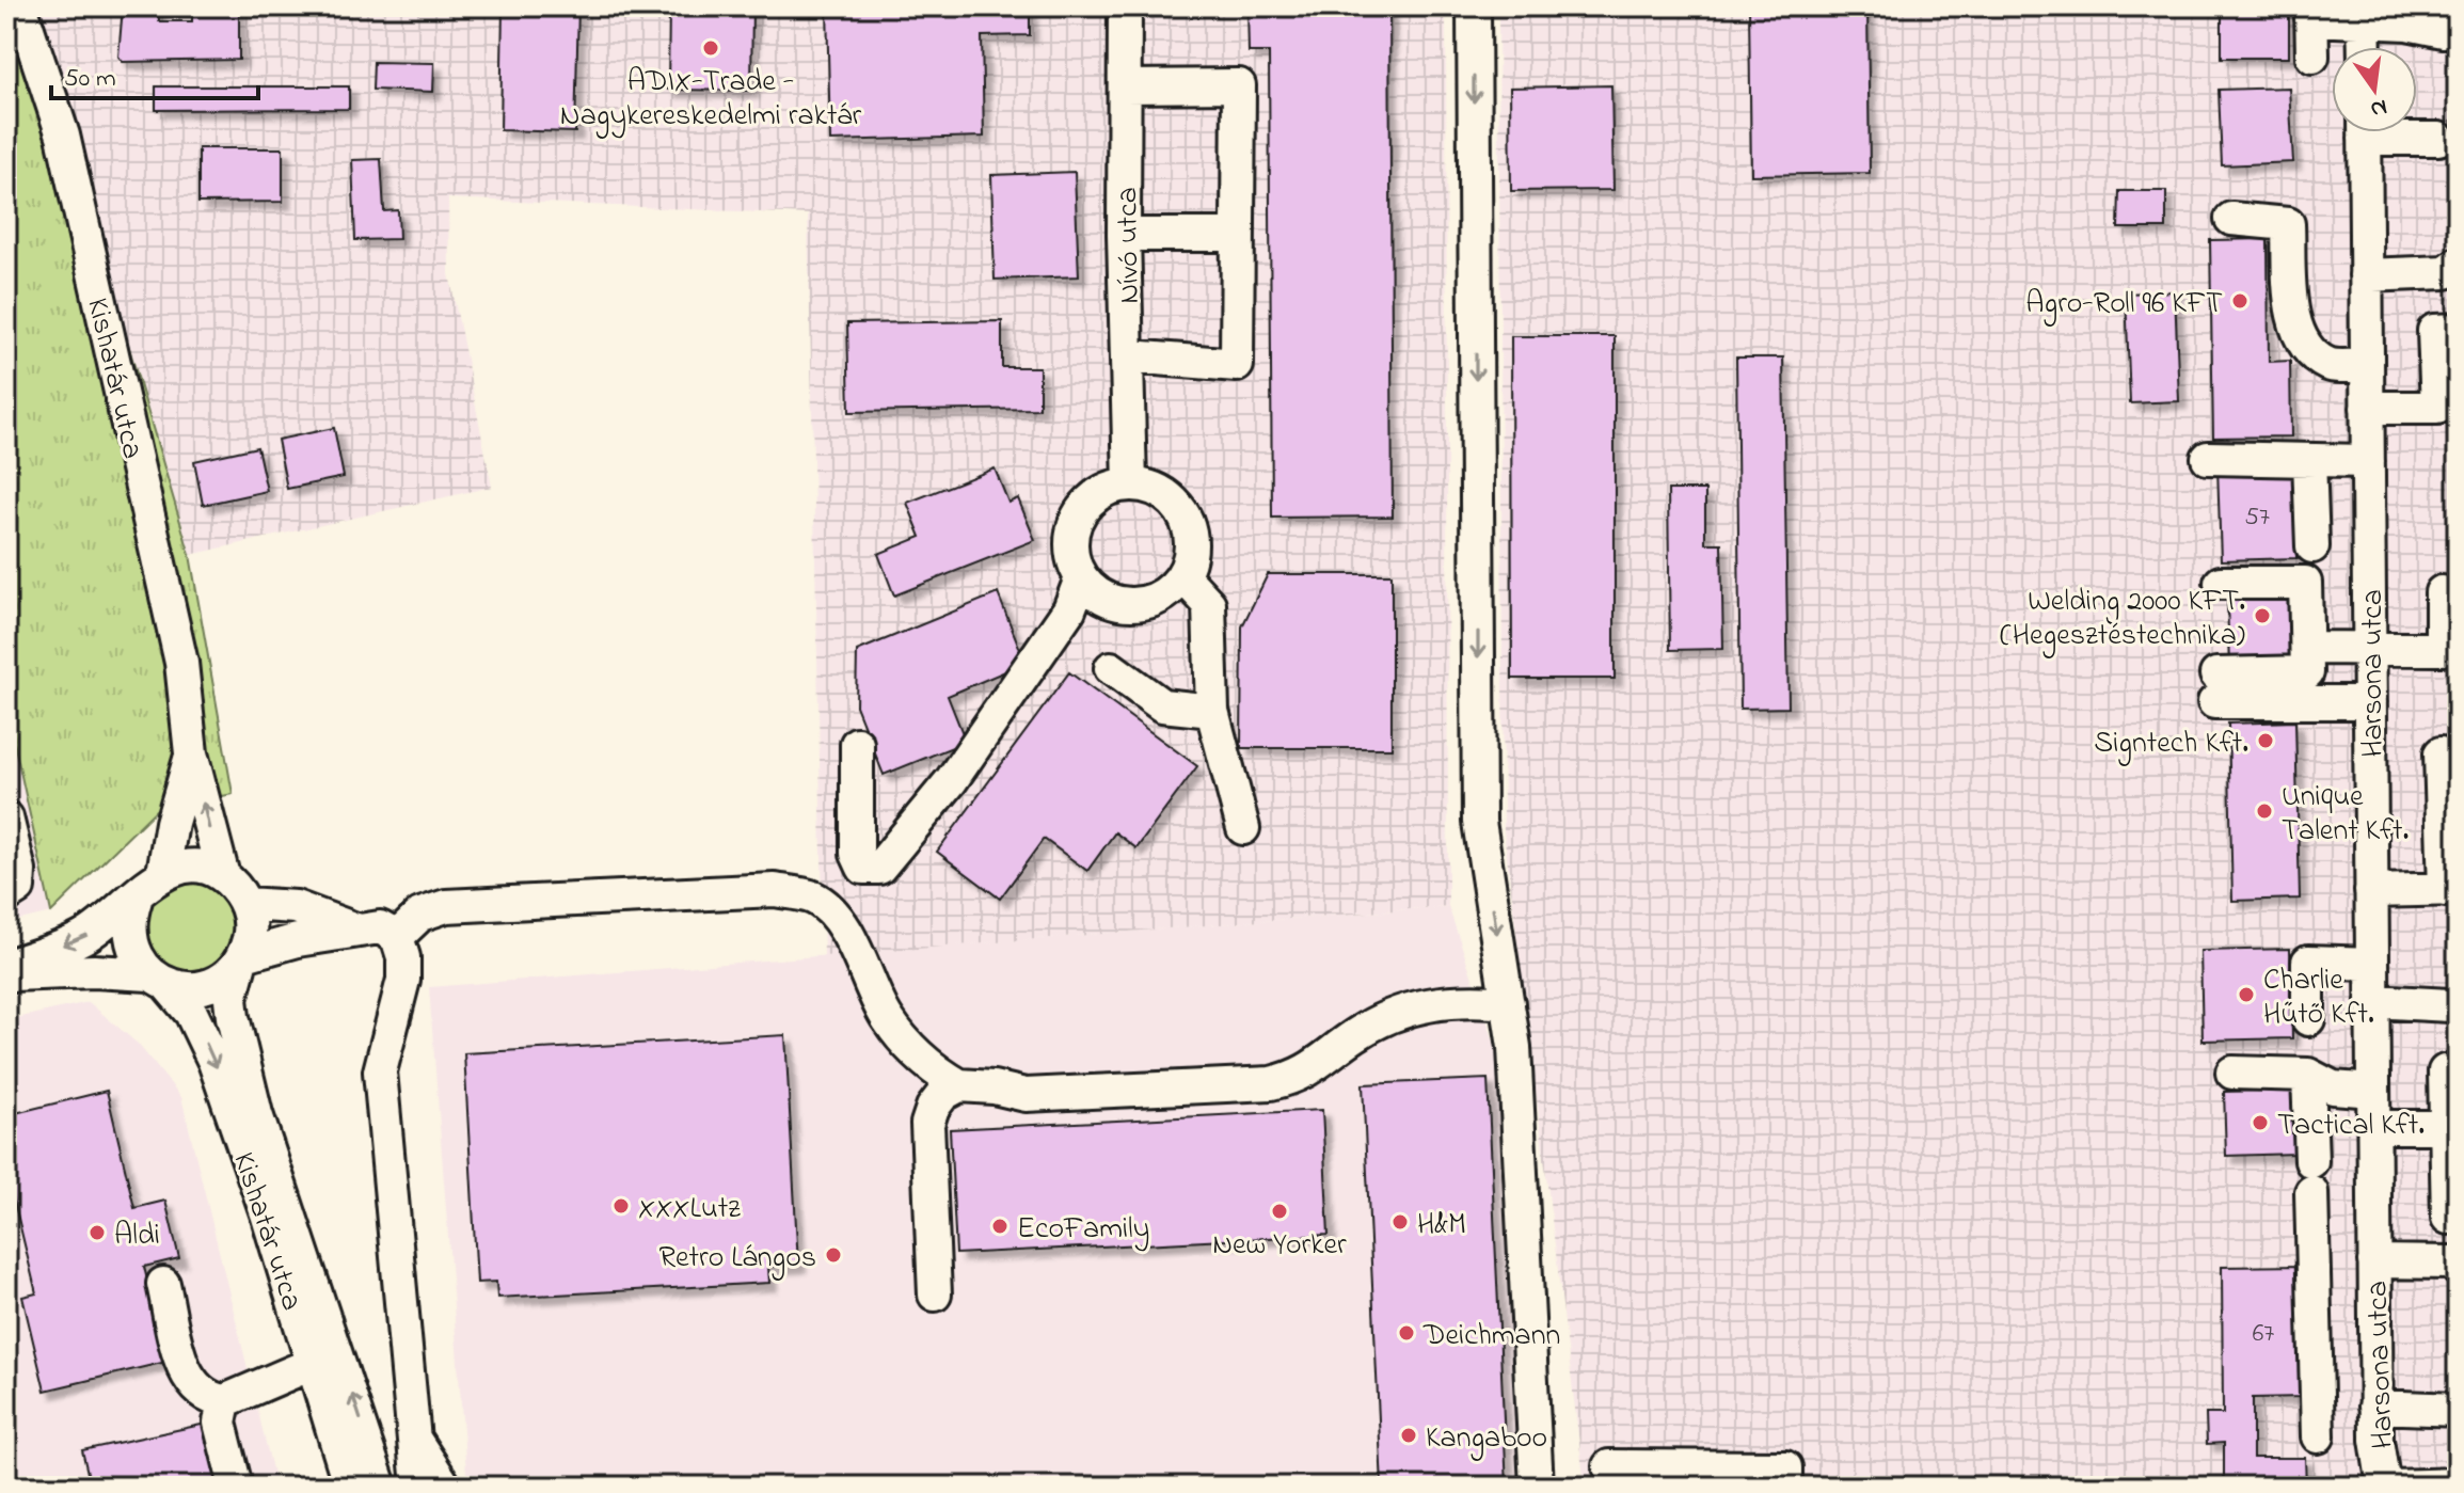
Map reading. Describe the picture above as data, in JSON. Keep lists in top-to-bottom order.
{
  "streets": {
    "street": ["Nívó utca", "Kishatár utca", "Harsona utca"]
  },
  "places": [
    "ADIX-Trade - Nagykereskedelmi raktár",
    "Agro-Roll 96 KFT",
    "Welding 2000 KFT. (Hegesztéstechnika)",
    "Signtech Kft.",
    "Unique Talent Kft.",
    "Charlie Hűtő Kft.",
    "Tactical Kft.",
    "XXXLutz",
    "New Yorker",
    "H&M",
    "EcoFamily",
    "Aldi",
    "Retro Lángos",
    "Deichmann",
    "Kangaboo"
  ],
  "house_numbers": ["57", "67"],
  "scale_bar": "50 m",
  "north": "bottom"
}
